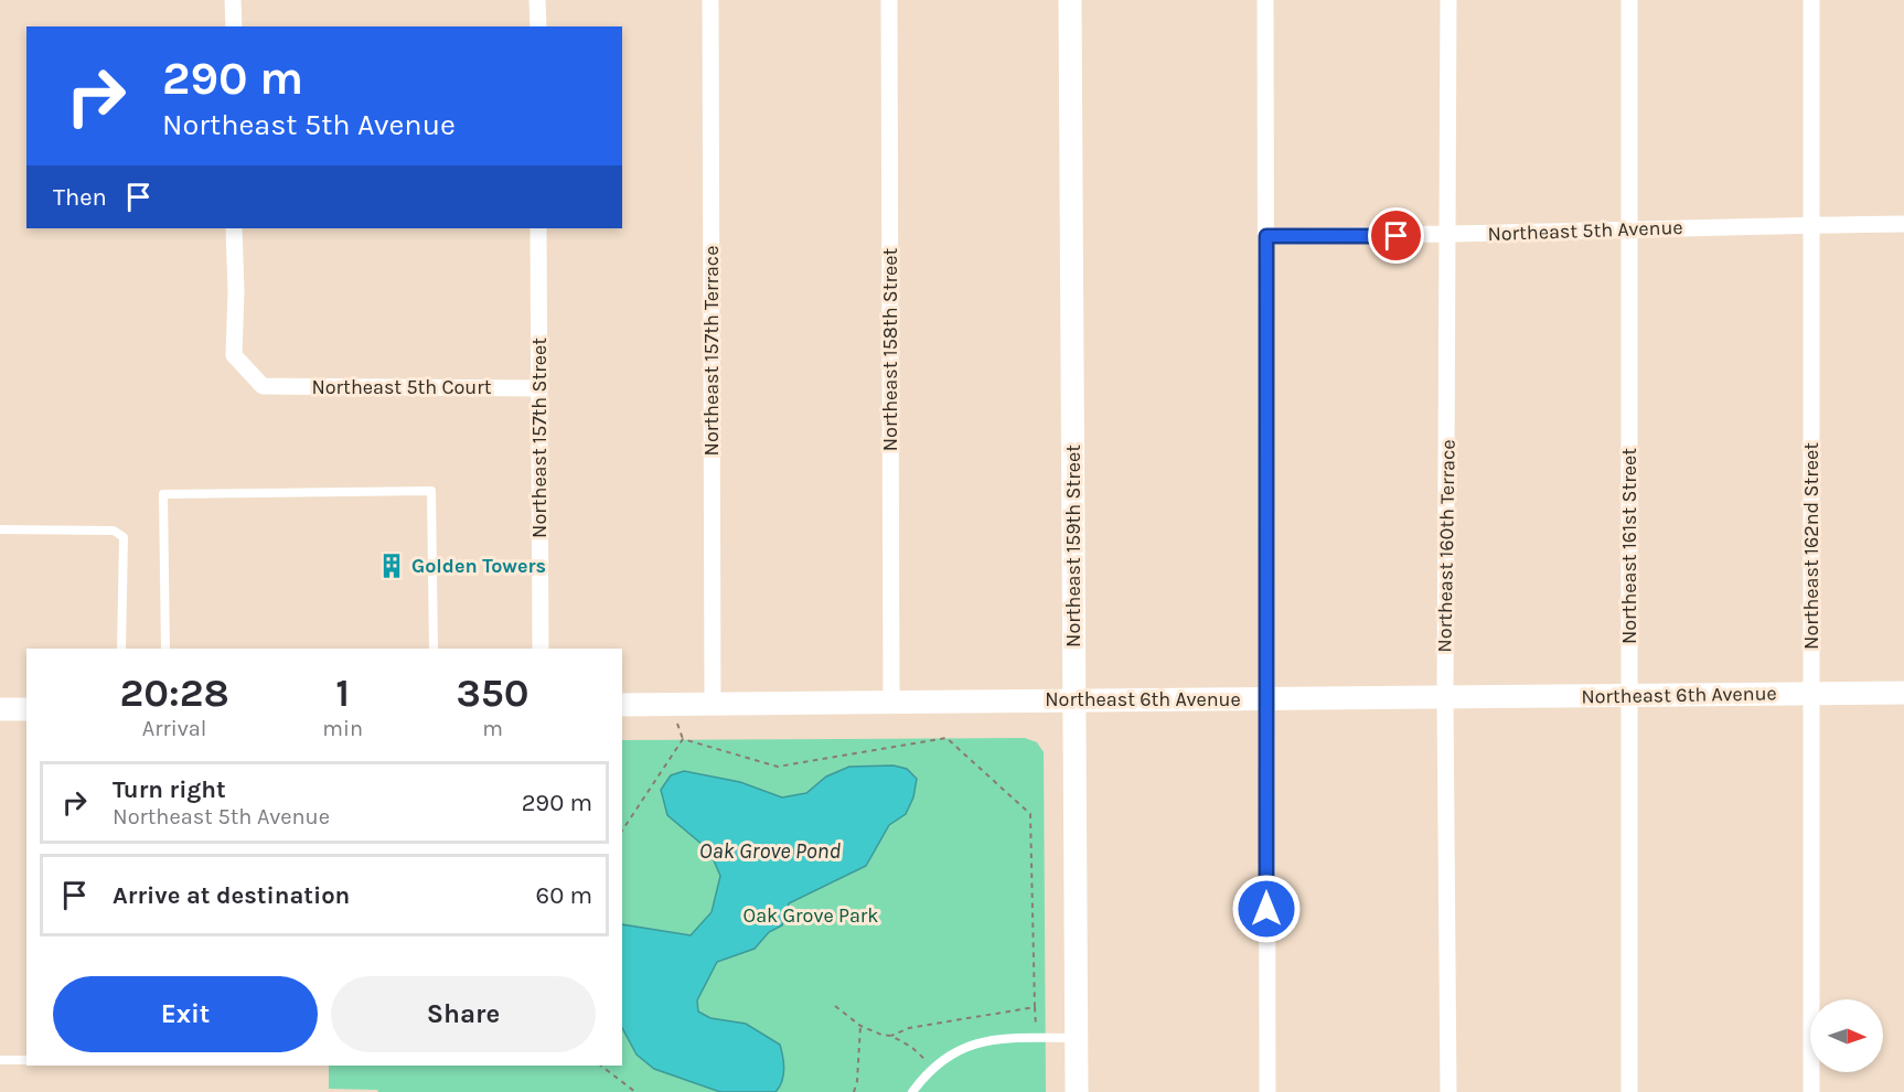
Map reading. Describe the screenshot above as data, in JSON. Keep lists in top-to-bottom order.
{
  "streets": {
    "main road": ["Northeast 159th Street", "Northeast 6th Avenue"],
    "street": [
      "Northeast 5th Avenue",
      "Northeast 158th Street",
      "Northeast 157th Terrace",
      "Northeast 5th Court",
      "Northeast 157th Street",
      "Northeast 160th Terrace",
      "Northeast 161st Street",
      "Northeast 162nd Street"
    ]
  },
  "crossings": [
    ["Northeast 5th Avenue", "Northeast 160th Terrace"],
    ["Northeast 5th Avenue", "Northeast 161st Street"],
    ["Northeast 5th Avenue", "Northeast 162nd Street"],
    ["Northeast 158th Street", "Northeast 6th Avenue"],
    ["Northeast 157th Terrace", "Northeast 6th Avenue"],
    ["Northeast 5th Court", "Northeast 157th Street"],
    ["Northeast 159th Street", "Northeast 6th Avenue"],
    ["Northeast 160th Terrace", "Northeast 6th Avenue"],
    ["Northeast 161st Street", "Northeast 6th Avenue"],
    ["Northeast 162nd Street", "Northeast 6th Avenue"]
  ],
  "water": ["Oak Grove Pond"],
  "parks": ["Oak Grove Park"],
  "places": {
    "building": ["Golden Towers"]
  },
  "north": "right",
  "page": {
    "turn": ["290 m", "Northeast 5th Avenue"],
    "then": "Then",
    "eta": [
      "20:28",
      "Arrival",
      "1",
      "min",
      "350",
      "m"
    ],
    "list": [
      {
        "name": "Turn right",
        "note": "Northeast 5th Avenue",
        "value": "290 m"
      },
      {
        "name": "Arrive at destination",
        "value": "60 m"
      }
    ],
    "buttons": ["Exit", "Share"]
  }
}
